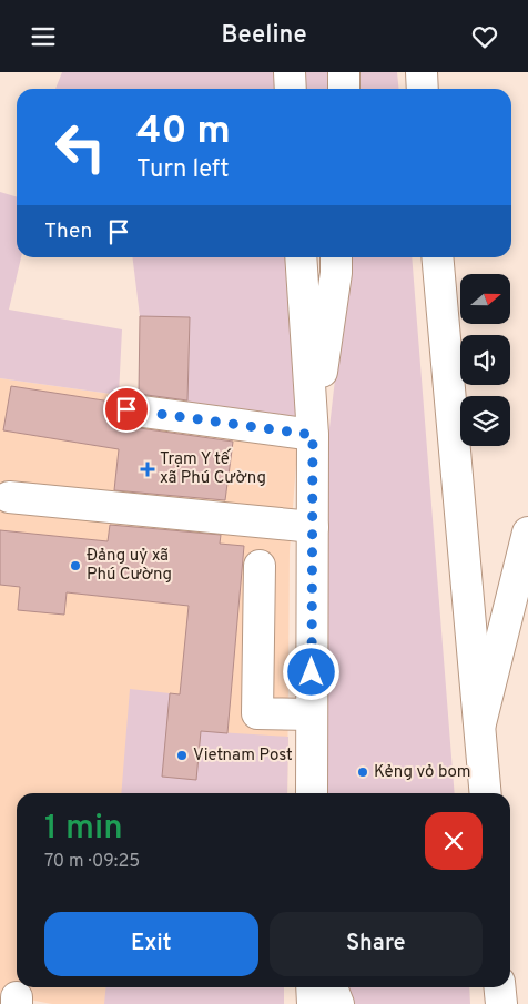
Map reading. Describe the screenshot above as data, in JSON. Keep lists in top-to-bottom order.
{
  "places": {
    "health": ["Trạm Y tế xã Phú Cường"],
    "other": ["Đảng uỷ xã Phú Cường", "Vietnam Post", "Kẻng vỏ bom"]
  },
  "north": "right",
  "page": {
    "header": "Beeline",
    "turn": ["40 m", "Turn left"],
    "then": "Then",
    "heading": ["1 min", "70 m · 09:25"],
    "buttons": ["Exit", "Share"]
  }
}
